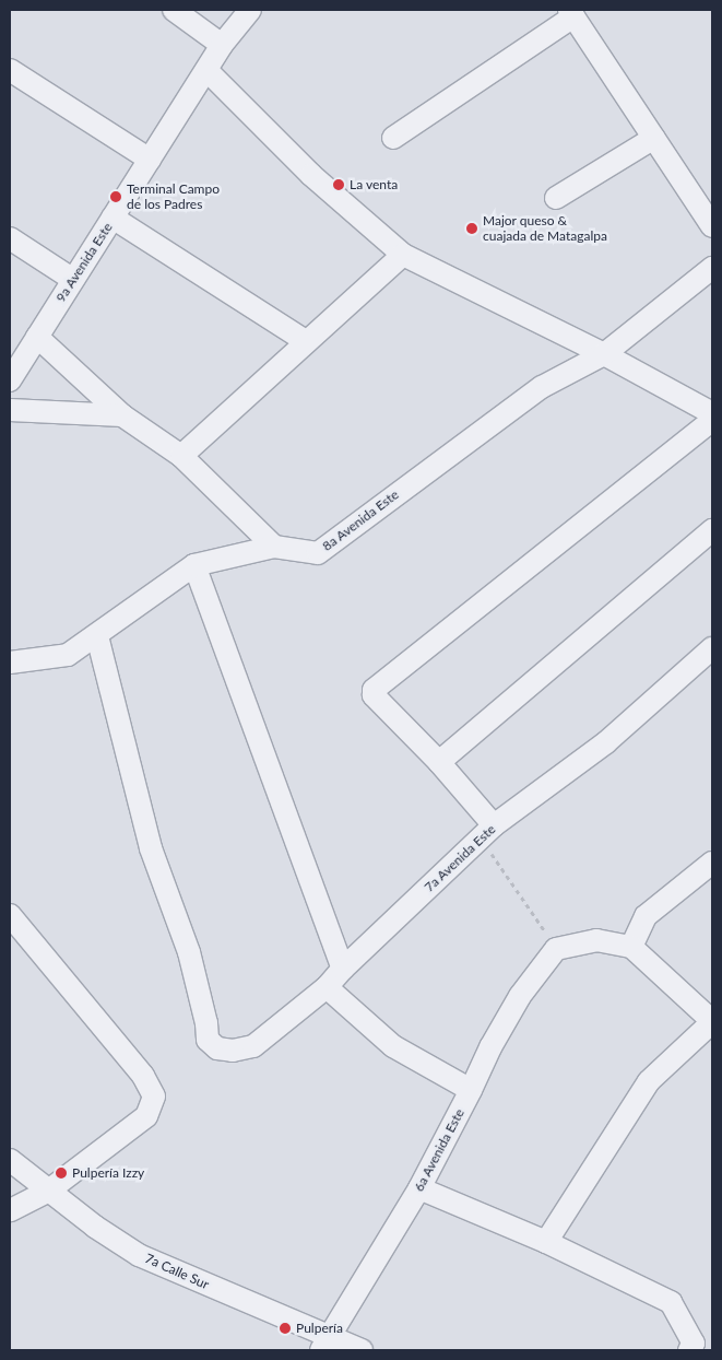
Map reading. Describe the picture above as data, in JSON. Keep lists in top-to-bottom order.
{
  "streets": {
    "street": [
      "9a Avenida Este",
      "8a Avenida Este",
      "7a Avenida Este",
      "6a Avenida Este",
      "7a Calle Sur"
    ]
  },
  "crossings": [
    ["8a Avenida Este", "7a Avenida Este"],
    ["6a Avenida Este", "7a Calle Sur"]
  ],
  "places": [
    "La venta",
    "Terminal Campo de los Padres",
    "Major queso & cuajada de Matagalpa",
    "Pulpería Izzy",
    "Pulpería"
  ]
}
